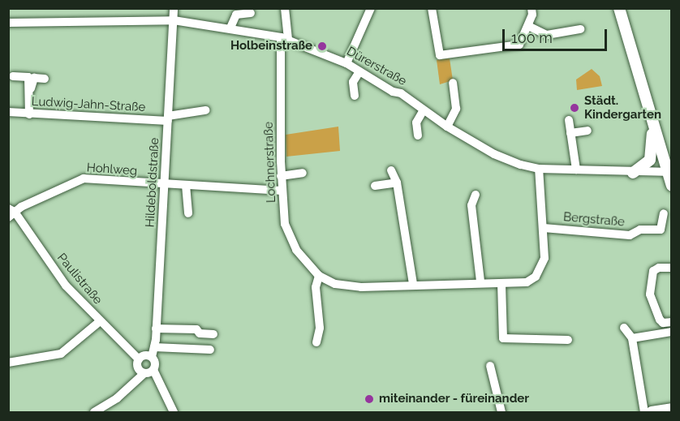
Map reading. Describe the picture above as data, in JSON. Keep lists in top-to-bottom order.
{
  "streets": {
    "street": [
      "Dürerstraße",
      "Ludwig-Jahn-Straße",
      "Lochnerstraße",
      "Hohlweg",
      "Hildeboldstraße",
      "Bergstraße",
      "Paulistraße"
    ]
  },
  "crossings": [
    ["Dürerstraße", "Lochnerstraße"],
    ["Dürerstraße", "Hildeboldstraße"],
    ["Ludwig-Jahn-Straße", "Hildeboldstraße"],
    ["Lochnerstraße", "Hohlweg"],
    ["Lochnerstraße", "Bergstraße"],
    ["Hohlweg", "Hildeboldstraße"],
    ["Hohlweg", "Paulistraße"],
    ["Hildeboldstraße", "Paulistraße"]
  ],
  "places": ["Holbeinstraße", "Städt. Kindergarten", "miteinander - füreinander"],
  "scale_bar": "100 m"
}
